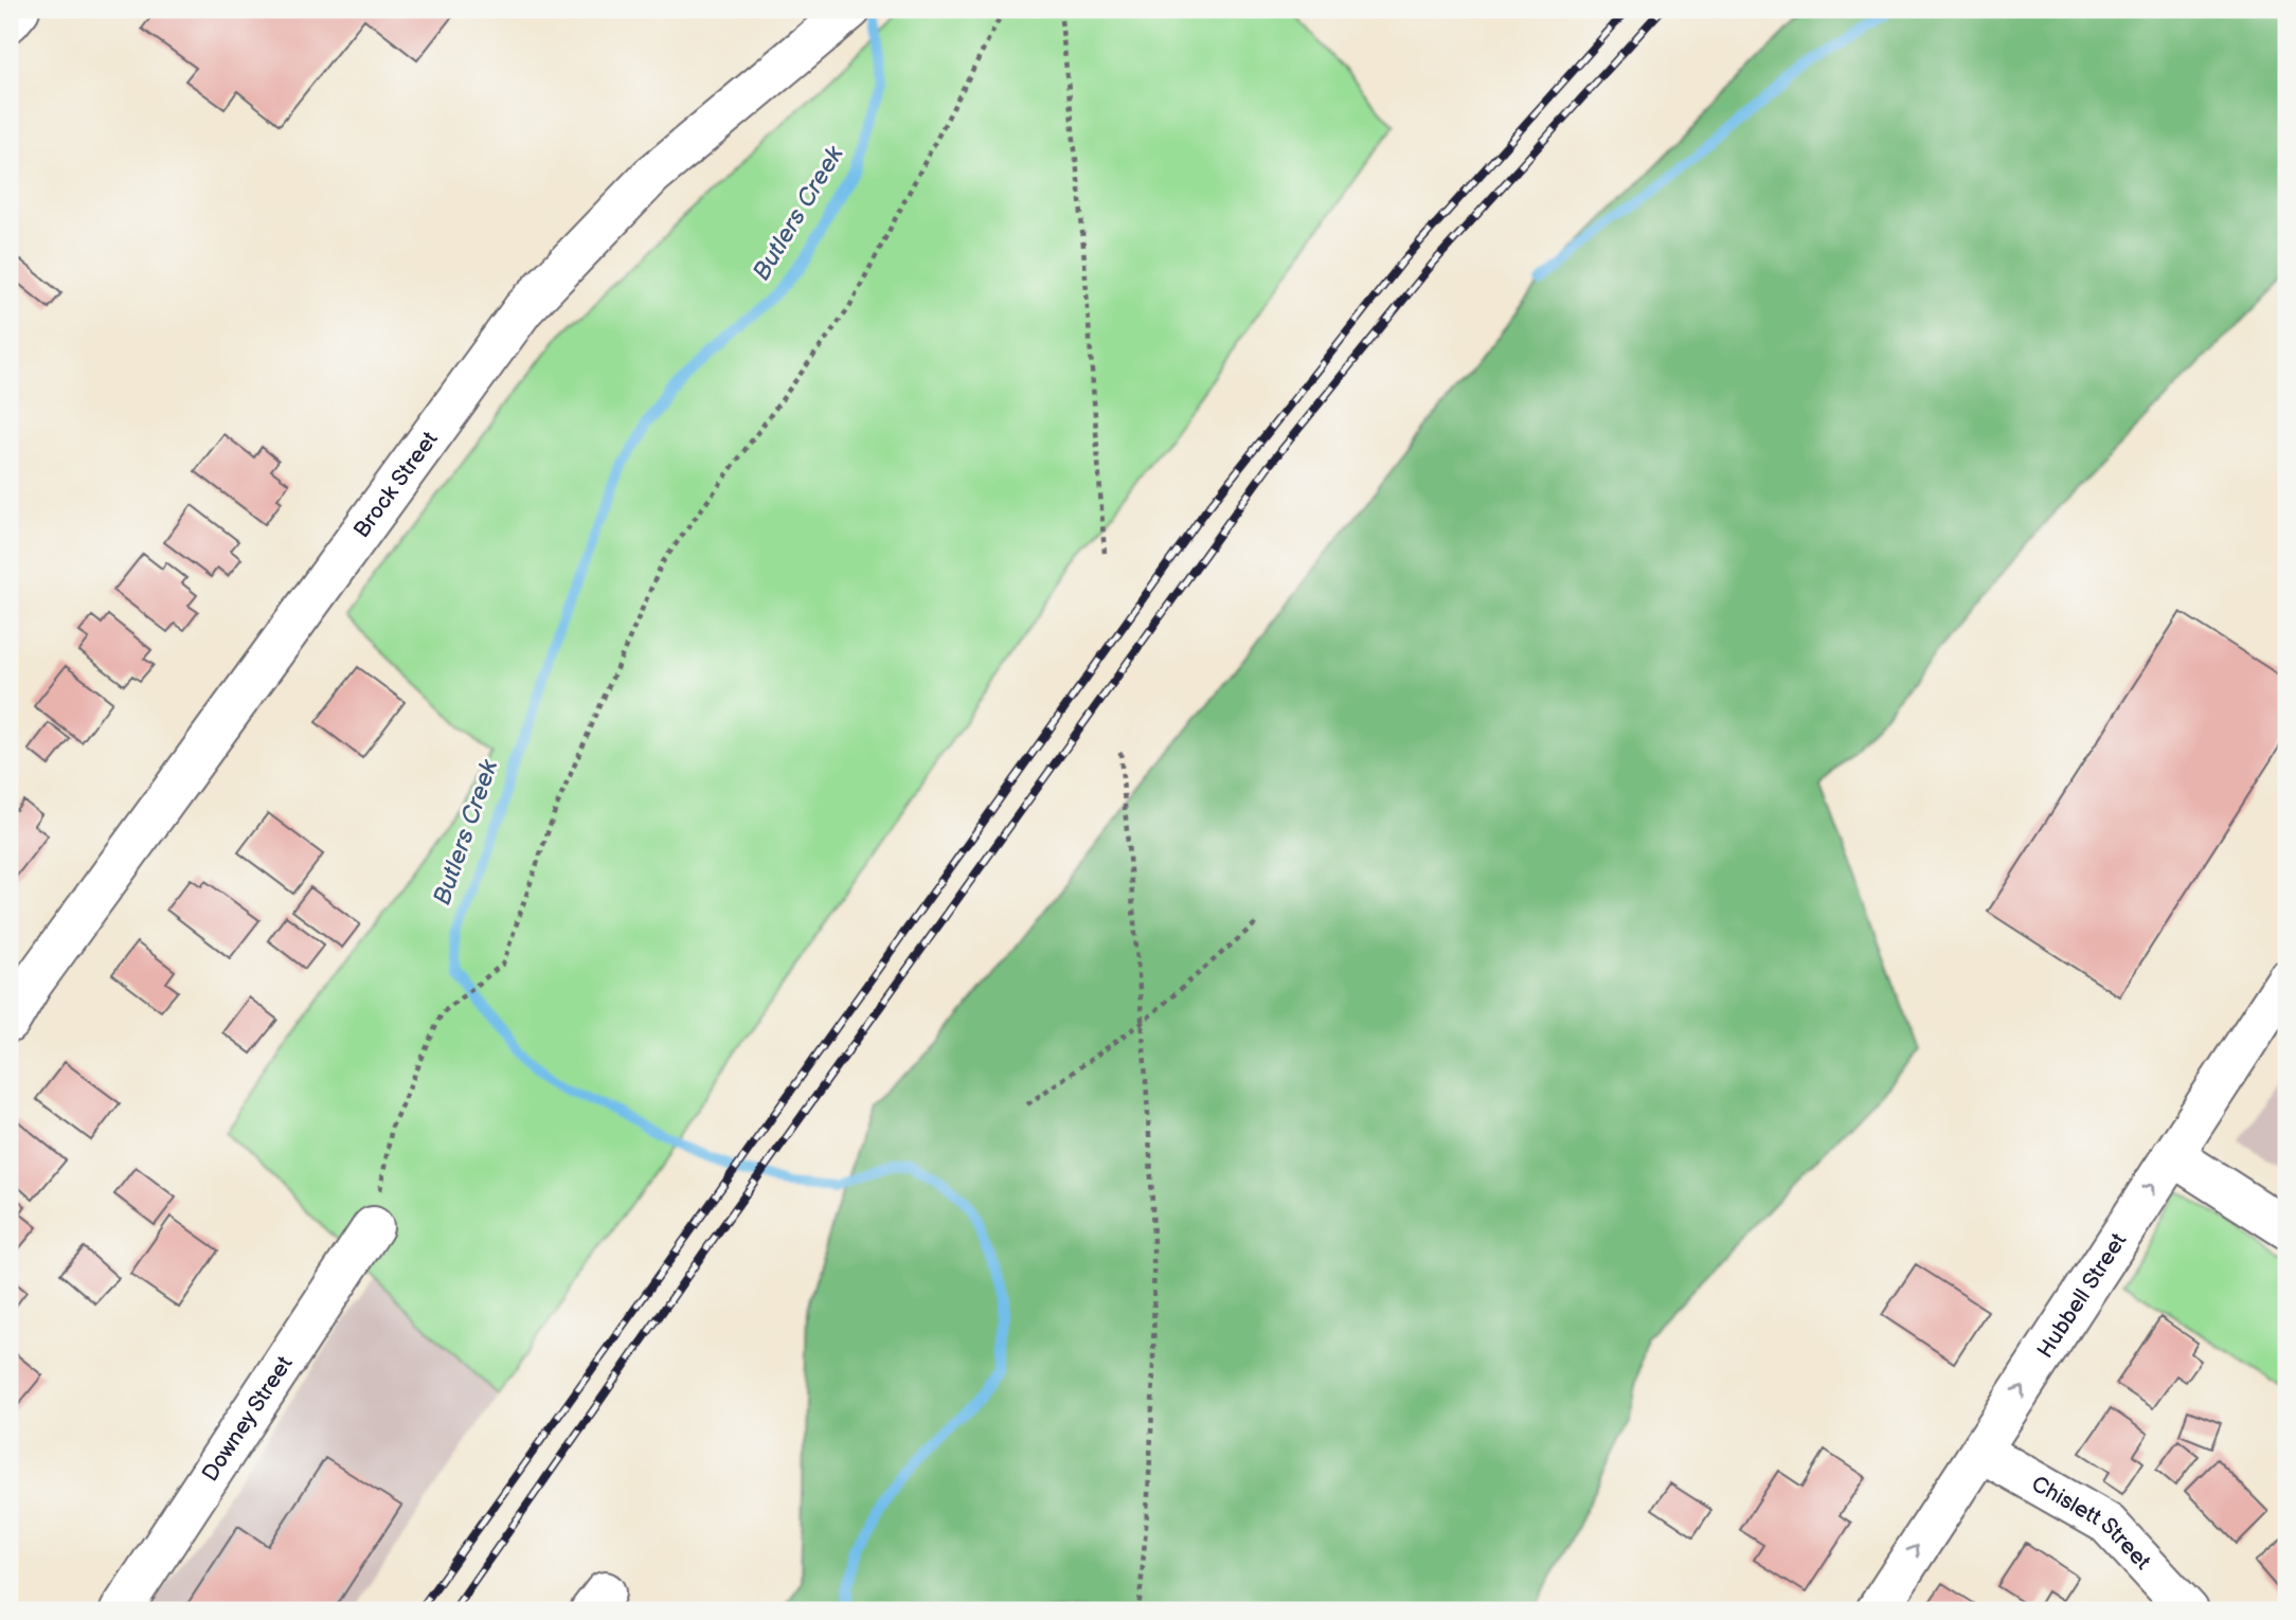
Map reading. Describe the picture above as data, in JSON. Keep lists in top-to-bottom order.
{
  "streets": {
    "street": [
      "Brock Street",
      "Hubbell Street",
      "Downey Street",
      "Chislett Street"
    ]
  },
  "crossings": [
    ["Hubbell Street", "Chislett Street"]
  ],
  "one_way": ["Hubbell Street"],
  "water": ["Butlers Creek"]
}
